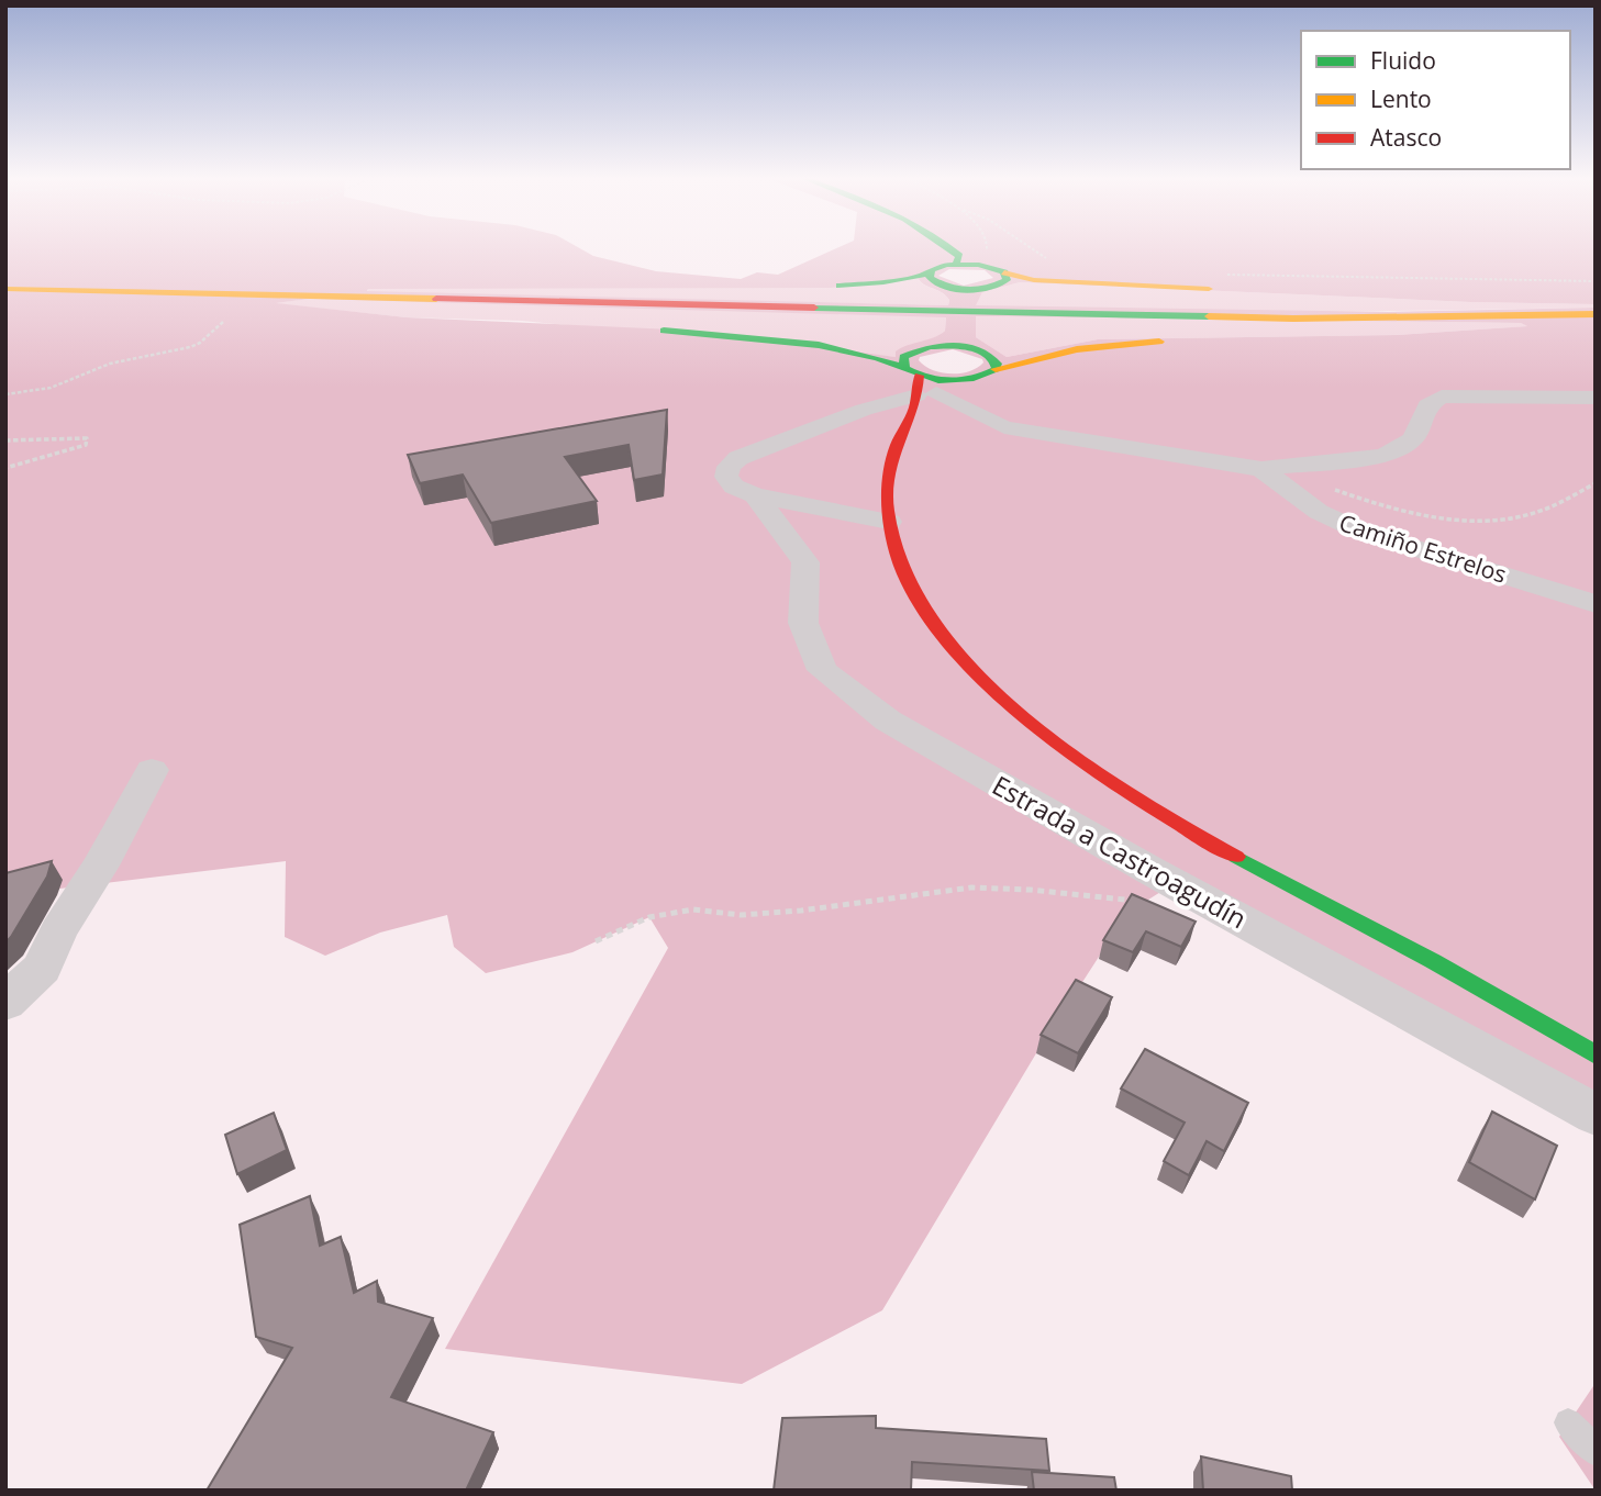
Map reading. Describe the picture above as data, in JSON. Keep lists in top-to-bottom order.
{
  "streets": {
    "street": ["Camiño Estrelos", "Estrada a Castroagudín"]
  },
  "crossings": [
    ["Camiño Estrelos", "Estrada a Castroagudín"]
  ],
  "legend": ["Fluido", "Lento", "Atasco"]
}
